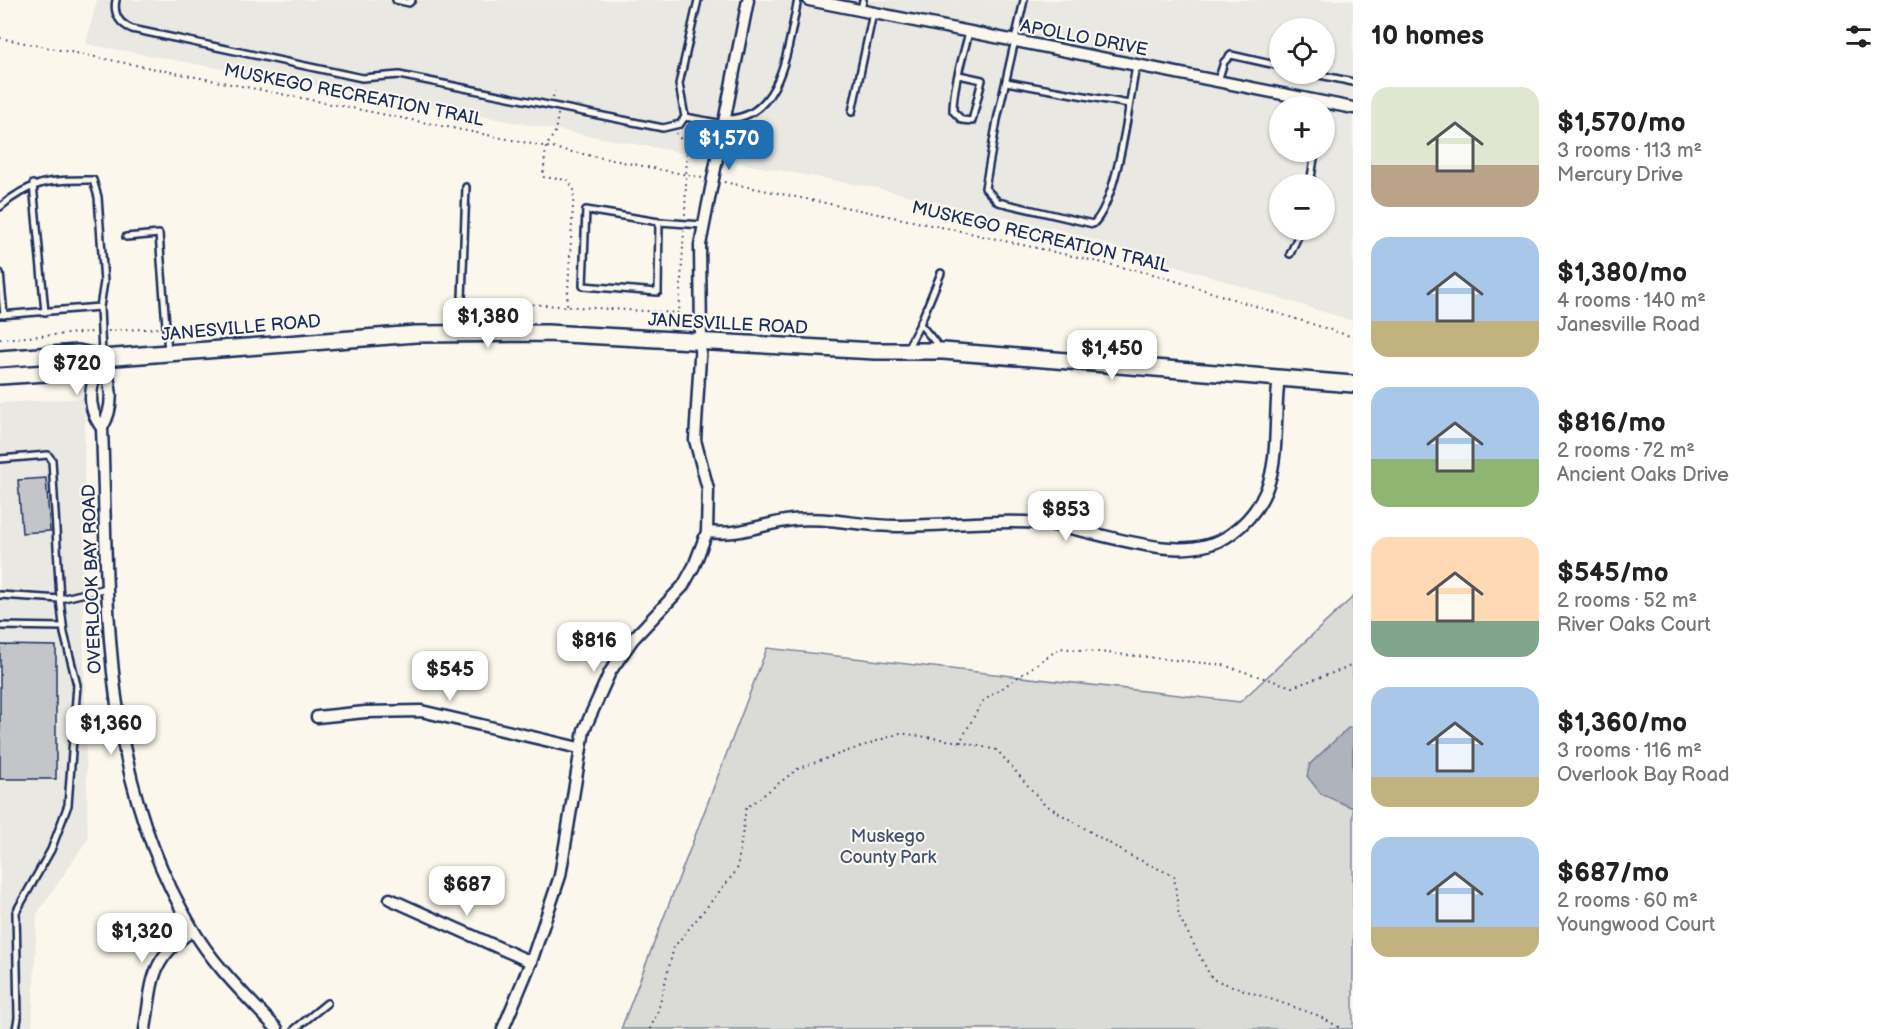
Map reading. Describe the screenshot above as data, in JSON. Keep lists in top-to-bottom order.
{
  "streets": {
    "main road": ["JANESVILLE ROAD"],
    "street": ["APOLLO DRIVE", "OVERLOOK BAY ROAD"],
    "path": ["MUSKEGO RECREATION TRAIL"]
  },
  "crossings": [
    ["JANESVILLE ROAD", "OVERLOOK BAY ROAD"]
  ],
  "parks": ["Muskego County Park"],
  "page": {
    "heading": "10 homes",
    "map_buttons": ["+", "−"],
    "list": [
      {
        "name": "$1,570/mo",
        "note": "3 rooms · 113 m² · Mercury Drive"
      },
      {
        "name": "$1,380/mo",
        "note": "4 rooms · 140 m² · Janesville Road"
      },
      {
        "name": "$816/mo",
        "note": "2 rooms · 72 m² · Ancient Oaks Drive"
      },
      {
        "name": "$545/mo",
        "note": "2 rooms · 52 m² · River Oaks Court"
      },
      {
        "name": "$1,360/mo",
        "note": "3 rooms · 116 m² · Overlook Bay Road"
      },
      {
        "name": "$687/mo",
        "note": "2 rooms · 60 m² · Youngwood Court"
      }
    ],
    "price": [
      "$1,570",
      "$1,380",
      "$1,450",
      "$720",
      "$853",
      "$816",
      "$545",
      "$1,360",
      "$687",
      "$1,320"
    ]
  }
}
